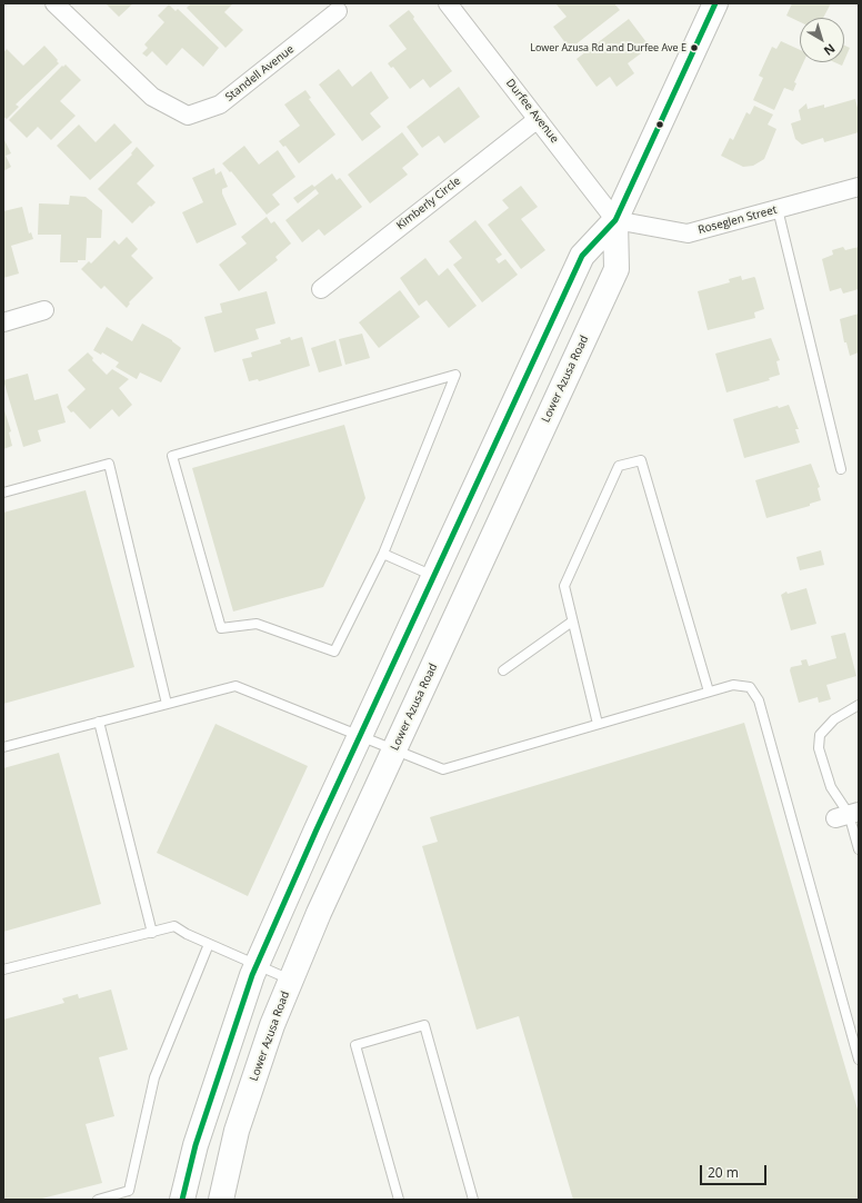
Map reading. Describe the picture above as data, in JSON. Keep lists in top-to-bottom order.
{
  "streets": {
    "main road": ["Lower Azusa Road"],
    "street": [
      "Standell Avenue",
      "Durfee Avenue",
      "Kimberly Circle",
      "Roseglen Street"
    ]
  },
  "crossings": [
    ["Durfee Avenue", "Kimberly Circle"],
    ["Durfee Avenue", "Roseglen Street"],
    ["Durfee Avenue", "Lower Azusa Road"],
    ["Roseglen Street", "Lower Azusa Road"]
  ],
  "places": ["Lower Azusa Rd and Durfee Ave E"],
  "scale_bar": "20 m",
  "north": "bottom right"
}
